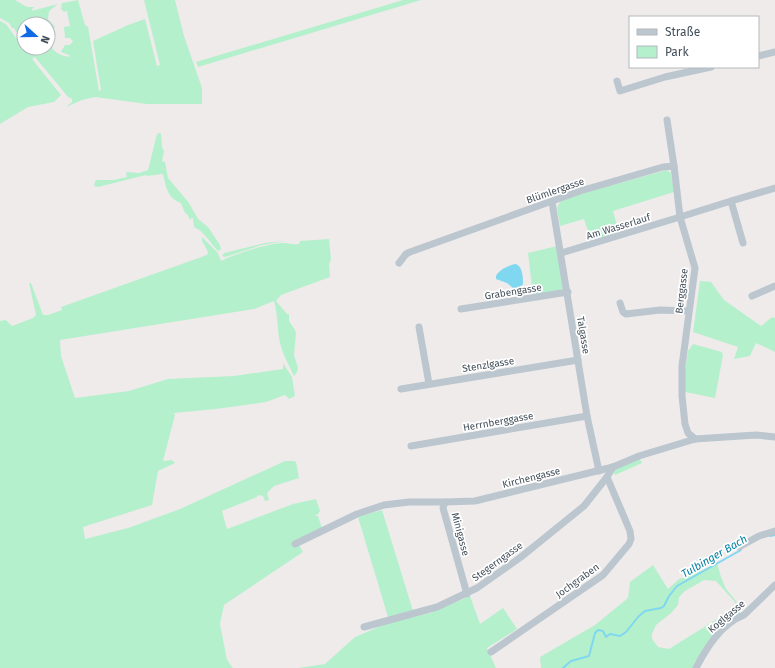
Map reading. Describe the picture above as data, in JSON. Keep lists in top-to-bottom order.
{
  "streets": {
    "street": [
      "Blümlergasse",
      "Am Wasserlauf",
      "Grabengasse",
      "Berggasse",
      "Talgasse",
      "Stenzlgasse",
      "Herrnberggasse",
      "Kirchengasse",
      "Minigasse",
      "Stegerngasse",
      "Jochgraben",
      "Koglgasse"
    ]
  },
  "crossings": [
    ["Blümlergasse", "Talgasse"],
    ["Am Wasserlauf", "Berggasse"],
    ["Am Wasserlauf", "Talgasse"],
    ["Grabengasse", "Talgasse"],
    ["Berggasse", "Kirchengasse"],
    ["Talgasse", "Stenzlgasse"],
    ["Talgasse", "Herrnberggasse"],
    ["Talgasse", "Kirchengasse"],
    ["Kirchengasse", "Minigasse"],
    ["Kirchengasse", "Stegerngasse"],
    ["Minigasse", "Stegerngasse"],
    ["Stegerngasse", "Jochgraben"]
  ],
  "water": ["Tulbinger Bach"],
  "legend": ["Straße", "Park"],
  "north": "right"
}
